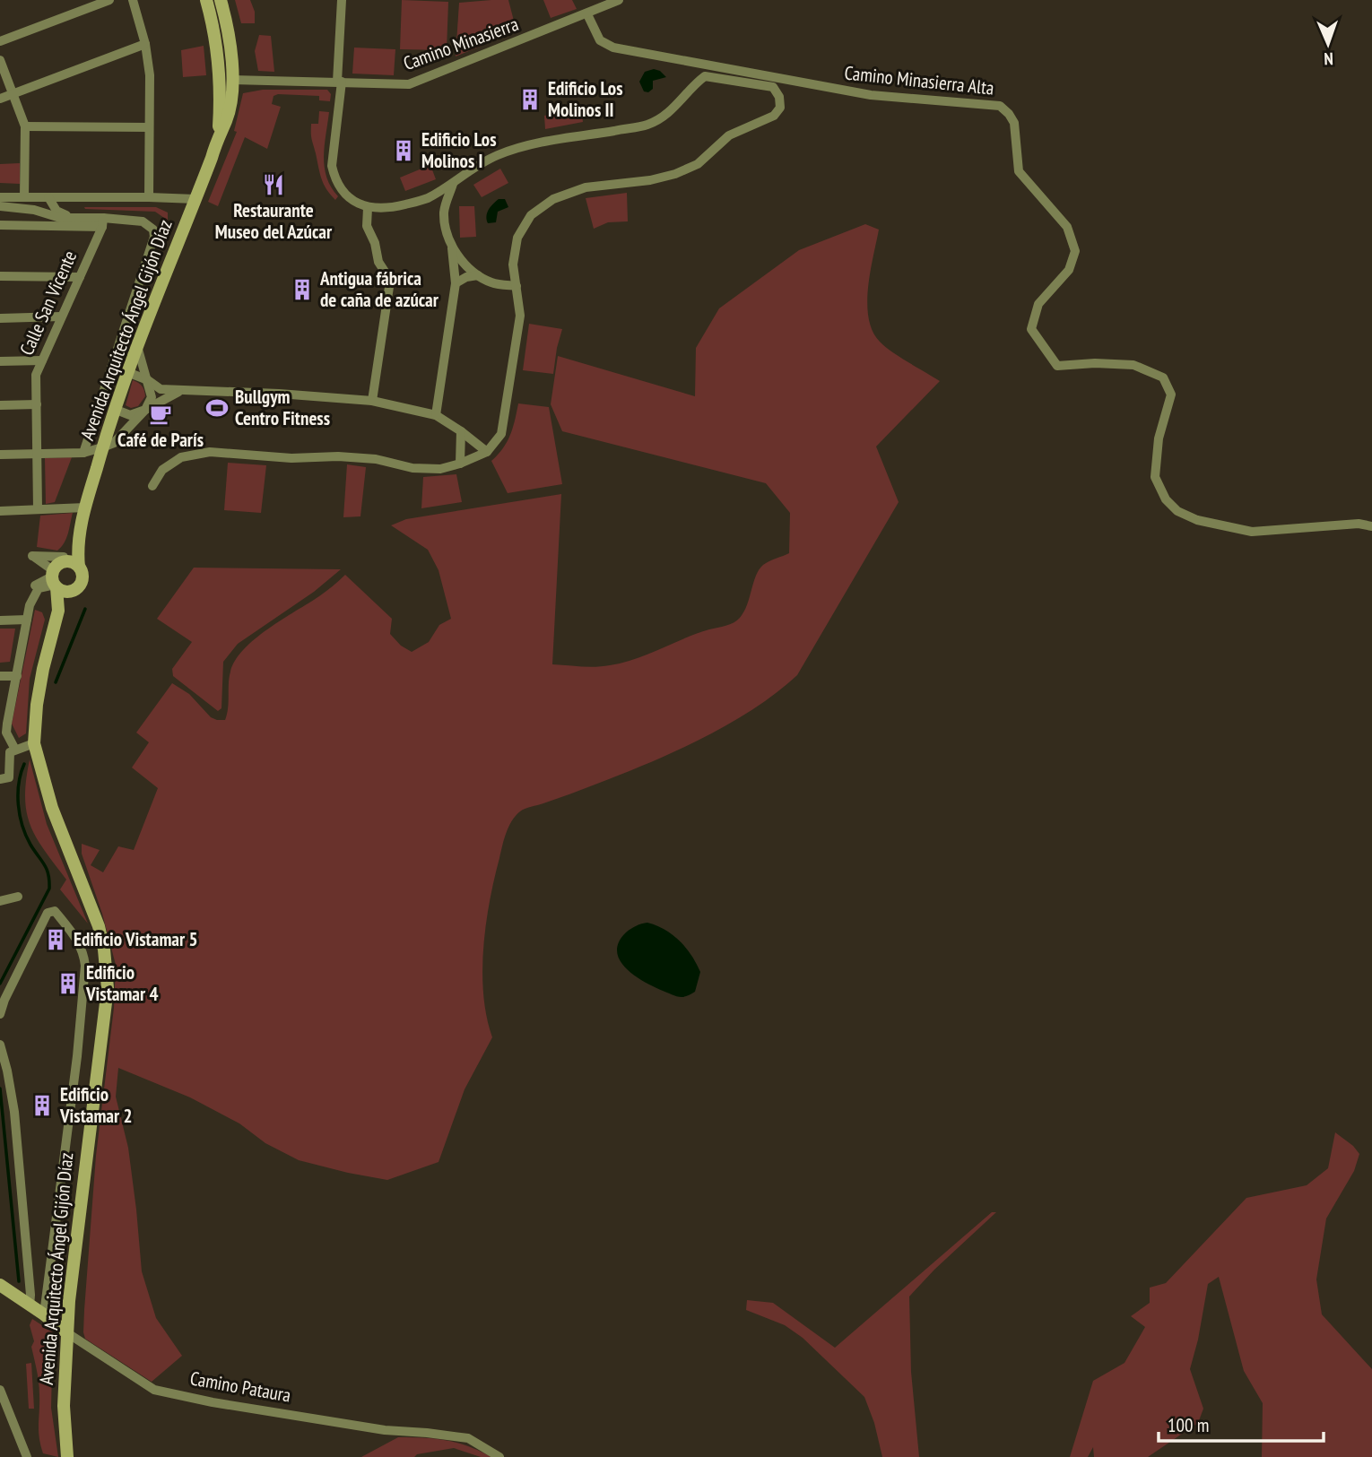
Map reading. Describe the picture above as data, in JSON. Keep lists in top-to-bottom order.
{
  "streets": {
    "main road": ["Avenida Arquitecto Ángel Gijón Díaz", "Camino Pataura"],
    "street": ["Camino Minasierra", "Camino Minasierra Alta", "Calle San Vicente"]
  },
  "crossings": [
    ["Camino Minasierra", "Camino Minasierra Alta"],
    ["Camino Minasierra", "Avenida Arquitecto Ángel Gijón Díaz"],
    ["Avenida Arquitecto Ángel Gijón Díaz", "Camino Pataura"]
  ],
  "places": {
    "building": [
      "Edificio Los Molinos II",
      "Edificio Los Molinos I",
      "Antigua fábrica de caña de azúcar",
      "Edificio Vistamar 5",
      "Edificio Vistamar 4",
      "Edificio Vistamar 2"
    ],
    "restaurant": ["Restaurante Museo del Azúcar"],
    "sports": ["Bullgym Centro Fitness"],
    "cafe": ["Café de París"]
  },
  "scale_bar": "100 m",
  "north": "bottom"
}
